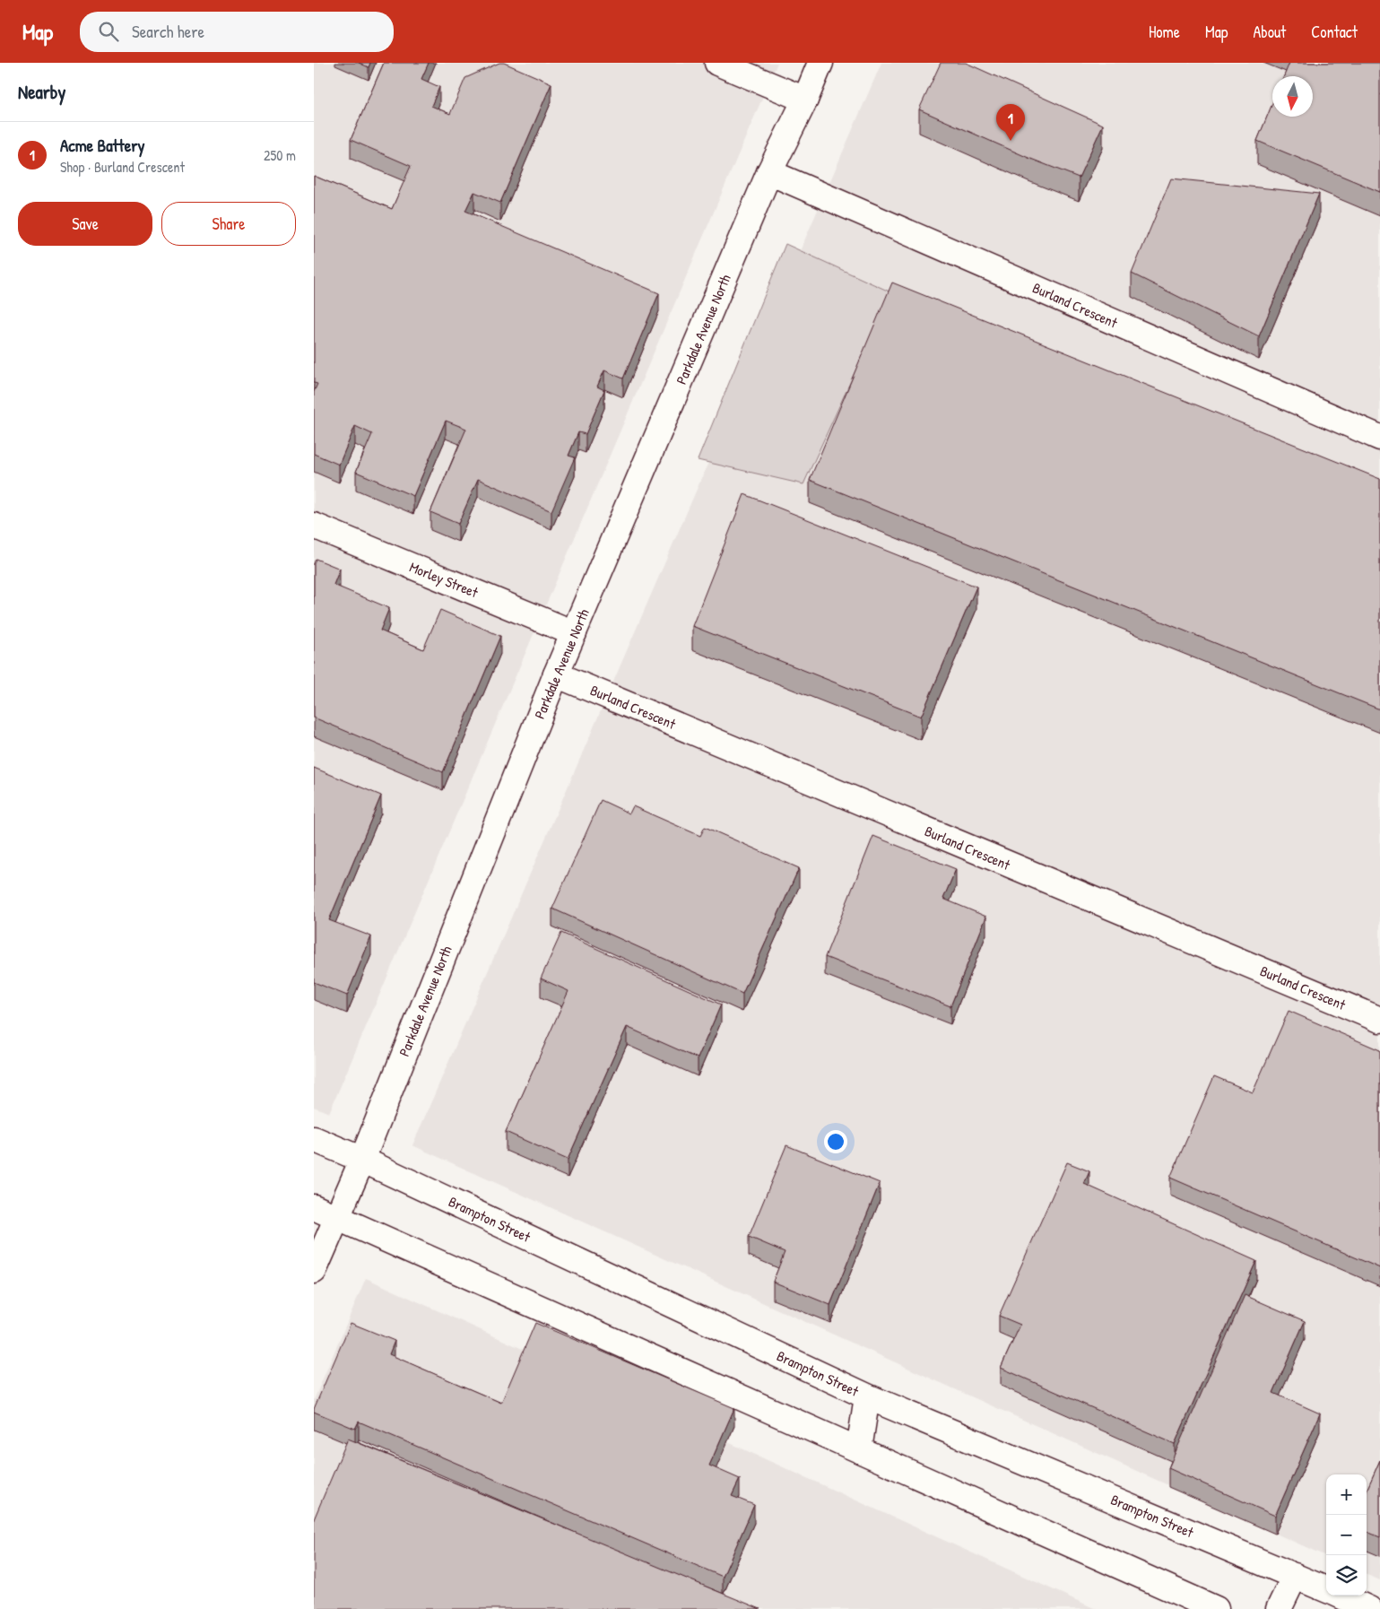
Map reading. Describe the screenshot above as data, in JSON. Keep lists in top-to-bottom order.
{
  "streets": {
    "street": [
      "Burland Crescent",
      "Parkdale Avenue North",
      "Morley Street",
      "Brampton Street"
    ]
  },
  "crossings": [
    ["Burland Crescent", "Parkdale Avenue North"],
    ["Parkdale Avenue North", "Morley Street"],
    ["Parkdale Avenue North", "Brampton Street"]
  ],
  "north": "bottom",
  "page": {
    "header": "Map",
    "search": "Search here",
    "nav": [
      "Home",
      "Map",
      "About",
      "Contact"
    ],
    "heading": "Nearby",
    "pins": "1",
    "list": [
      {
        "mark": "1",
        "name": "Acme Battery",
        "note": "Shop · Burland Crescent",
        "value": "250 m"
      }
    ],
    "buttons": ["Save", "Share"],
    "map_buttons": ["+", "−"]
  }
}
